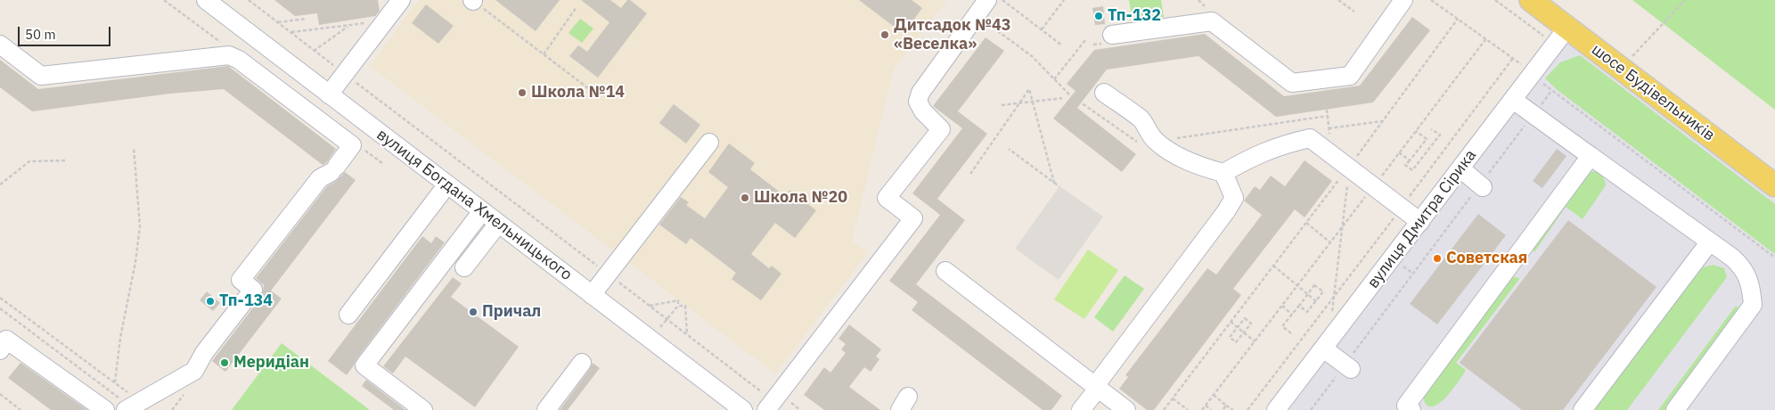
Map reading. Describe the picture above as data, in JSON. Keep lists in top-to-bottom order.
{
  "streets": {
    "main road": ["шосе Будівельників"],
    "street": ["вулиця Богдана Хмельницького", "вулиця Дмитра Сірика"]
  },
  "crossings": [
    ["шосе Будівельників", "вулиця Дмитра Сірика"]
  ],
  "places": [
    "Тп-132",
    "Дитсадок №43 «Веселка»",
    "Школа №14",
    "Школа №20",
    "Советская",
    "Тп-134",
    "Причал",
    "Меридіан"
  ],
  "scale_bar": "50 m"
}
